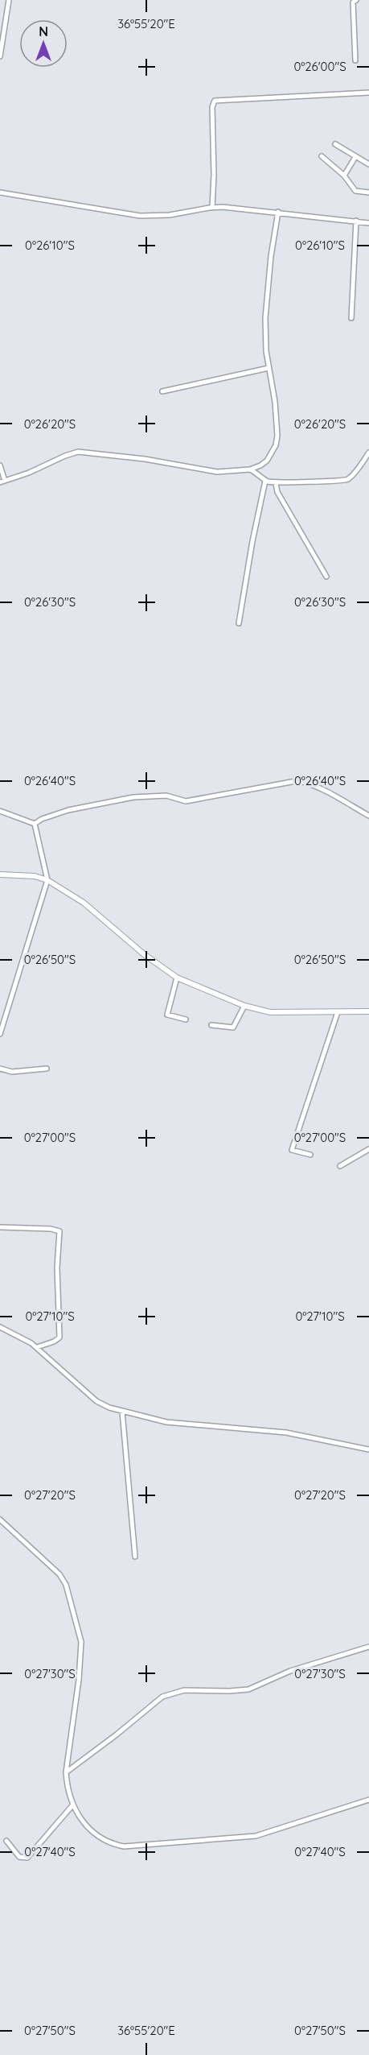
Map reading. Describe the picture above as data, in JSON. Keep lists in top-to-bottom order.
{
  "north": "top",
  "coordinates": [
    "36°55'20\"E",
    "0°26'00\"S",
    "0°26'10\"S",
    "0°26'20\"S",
    "0°26'30\"S",
    "0°26'40\"S",
    "0°26'50\"S",
    "0°27'00\"S",
    "0°27'10\"S",
    "0°27'20\"S",
    "0°27'30\"S",
    "0°27'40\"S",
    "0°27'50\"S"
  ]
}
